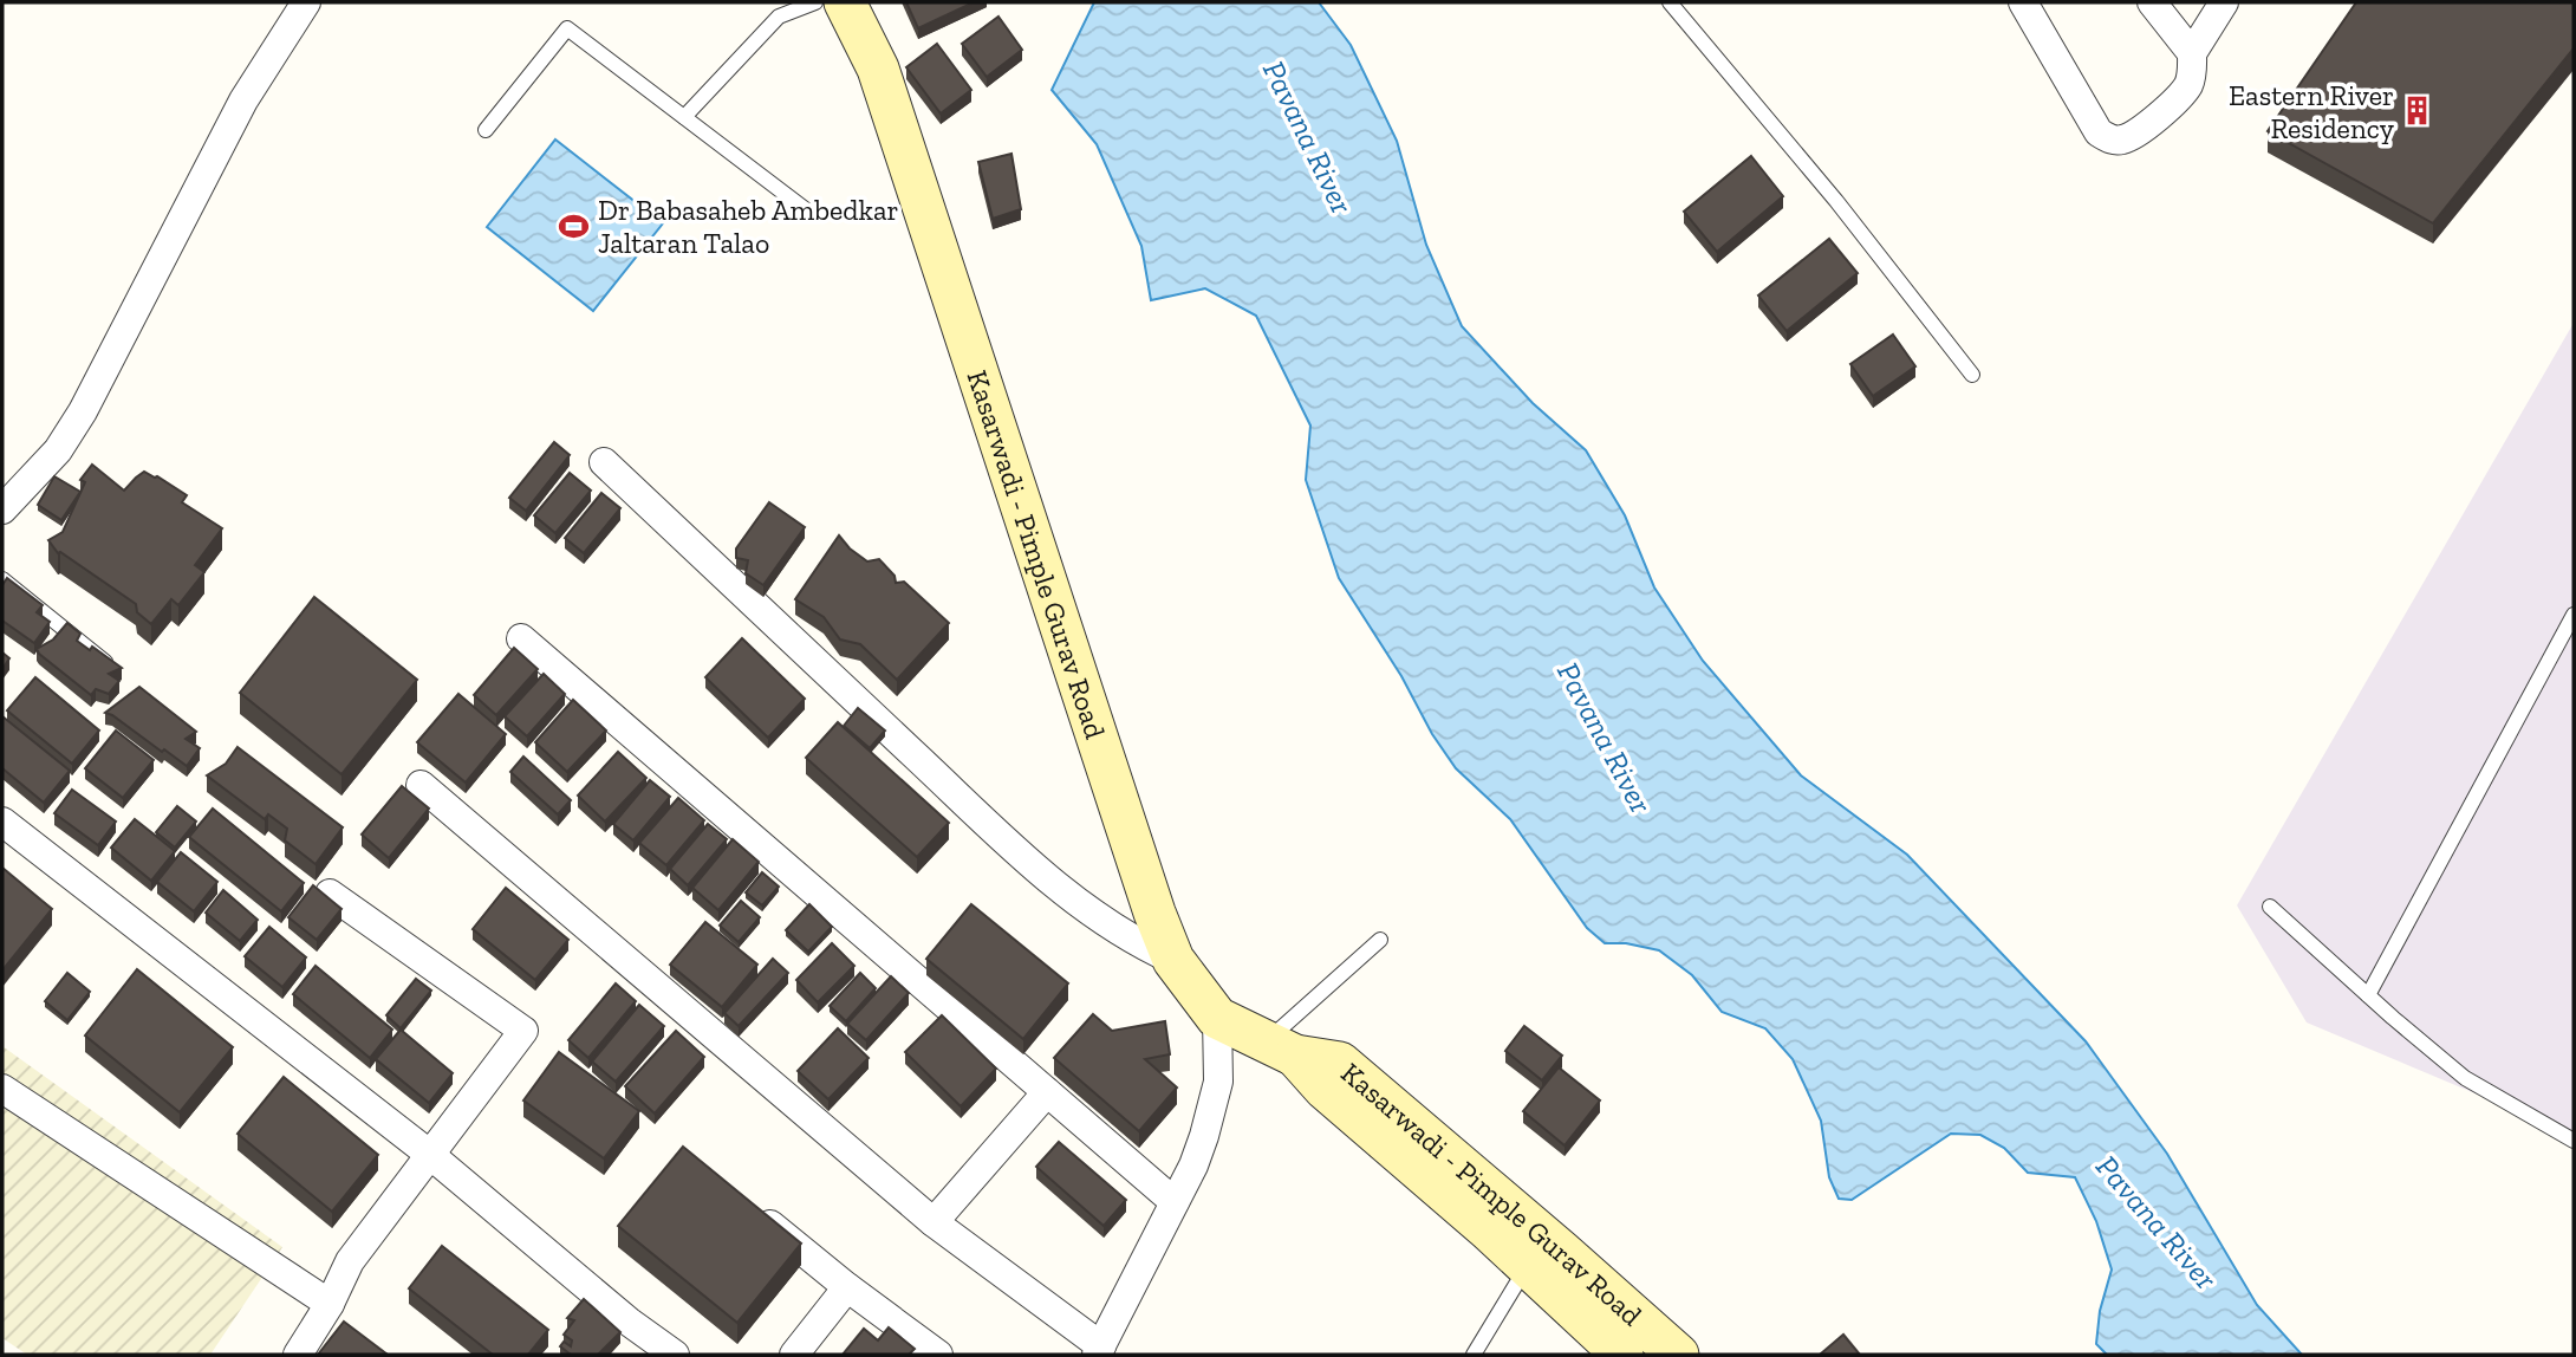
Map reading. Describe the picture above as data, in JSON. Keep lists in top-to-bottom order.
{
  "streets": {
    "street": ["Kasarwadi - Pimple Gurav Road"]
  },
  "water": ["Pavana River"],
  "places": {
    "building": ["Eastern River Residency"],
    "sports": ["Dr Babasaheb Ambedkar Jaltaran Talao"]
  }
}
